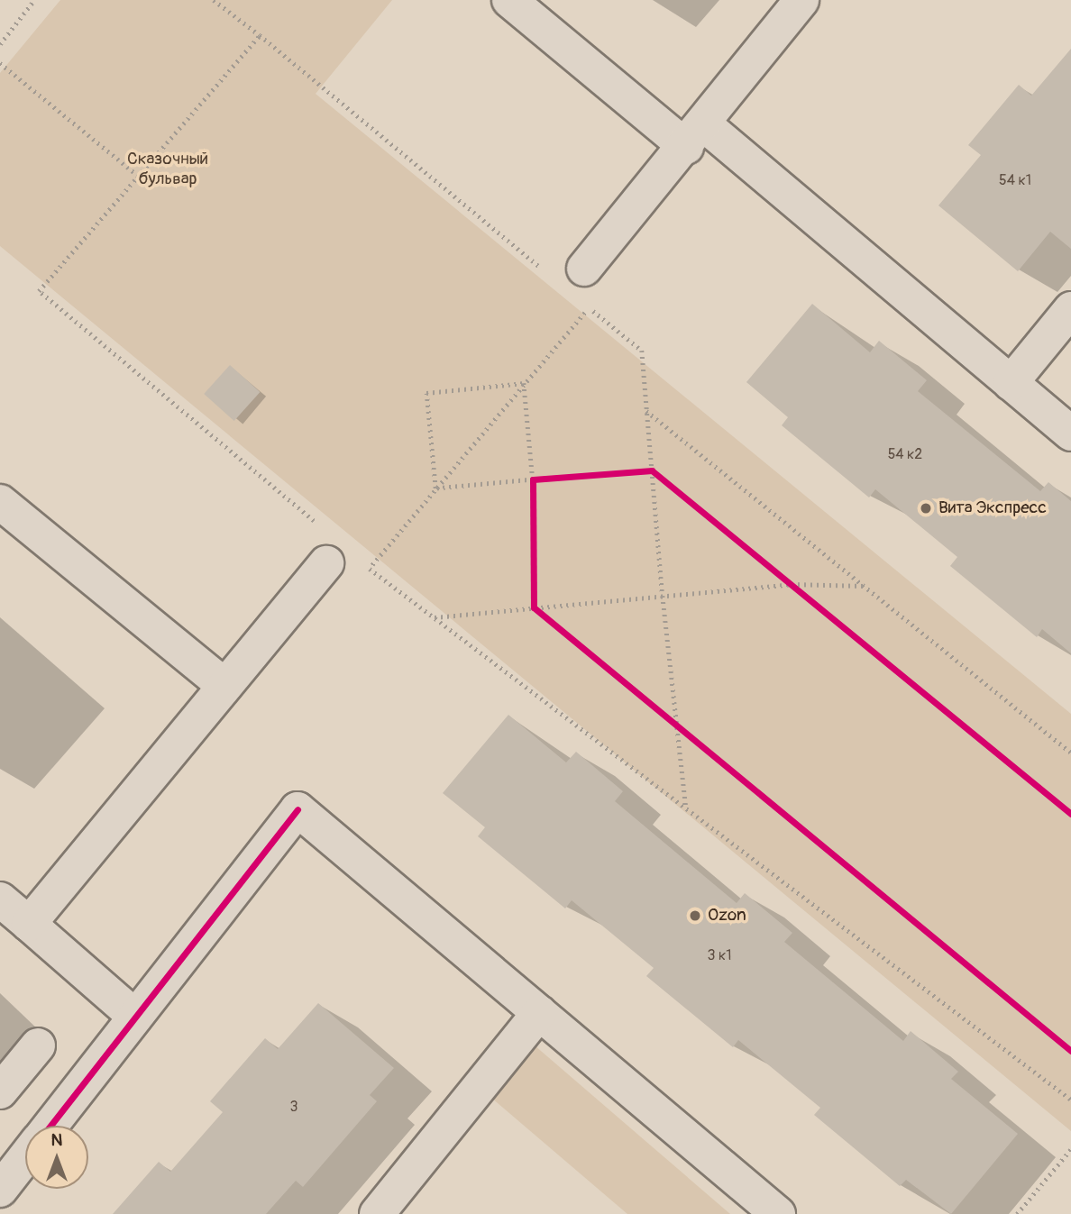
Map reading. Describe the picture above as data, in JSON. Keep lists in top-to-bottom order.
{
  "parks": ["Сказочный бульвар"],
  "places": ["Вита Экспресс", "Ozon"],
  "house_numbers": [
    "54 к1",
    "54 к2",
    "3 к1",
    "3"
  ],
  "north": "top"
}
